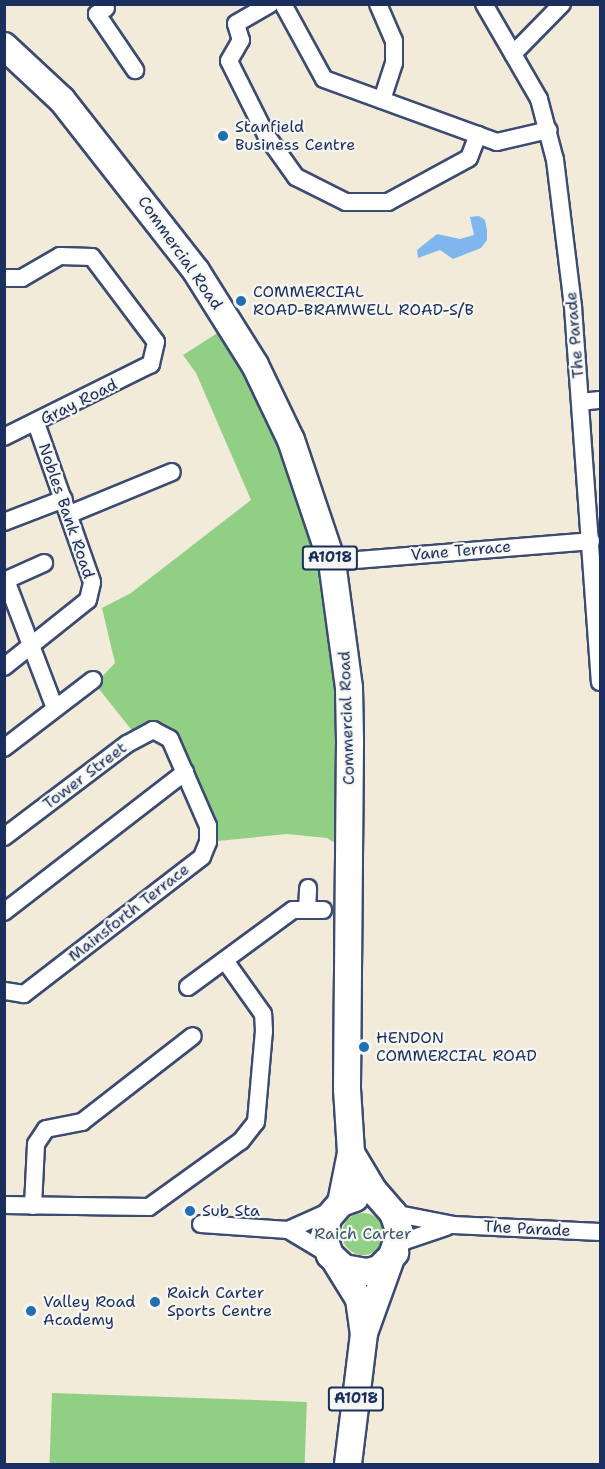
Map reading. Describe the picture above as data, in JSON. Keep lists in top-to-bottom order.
{
  "streets": {
    "highway": ["Commercial Road", "A1018"],
    "street": [
      "The Parade",
      "Gray Road",
      "Nobles Bank Road",
      "Vane Terrace",
      "Tower Street",
      "Mainsforth Terrace"
    ]
  },
  "crossings": [
    ["Commercial Road", "The Parade"],
    ["Commercial Road", "Vane Terrace"],
    ["The Parade", "Vane Terrace"],
    ["Gray Road", "Nobles Bank Road"],
    ["Tower Street", "Mainsforth Terrace"]
  ],
  "parks": ["Raich Carter"],
  "places": [
    "Stanfield Business Centre",
    "COMMERCIAL ROAD-BRAMWELL ROAD-S/B",
    "HENDON COMMERCIAL ROAD",
    "Sub Sta",
    "Raich Carter Sports Centre",
    "Valley Road Academy"
  ]
}
